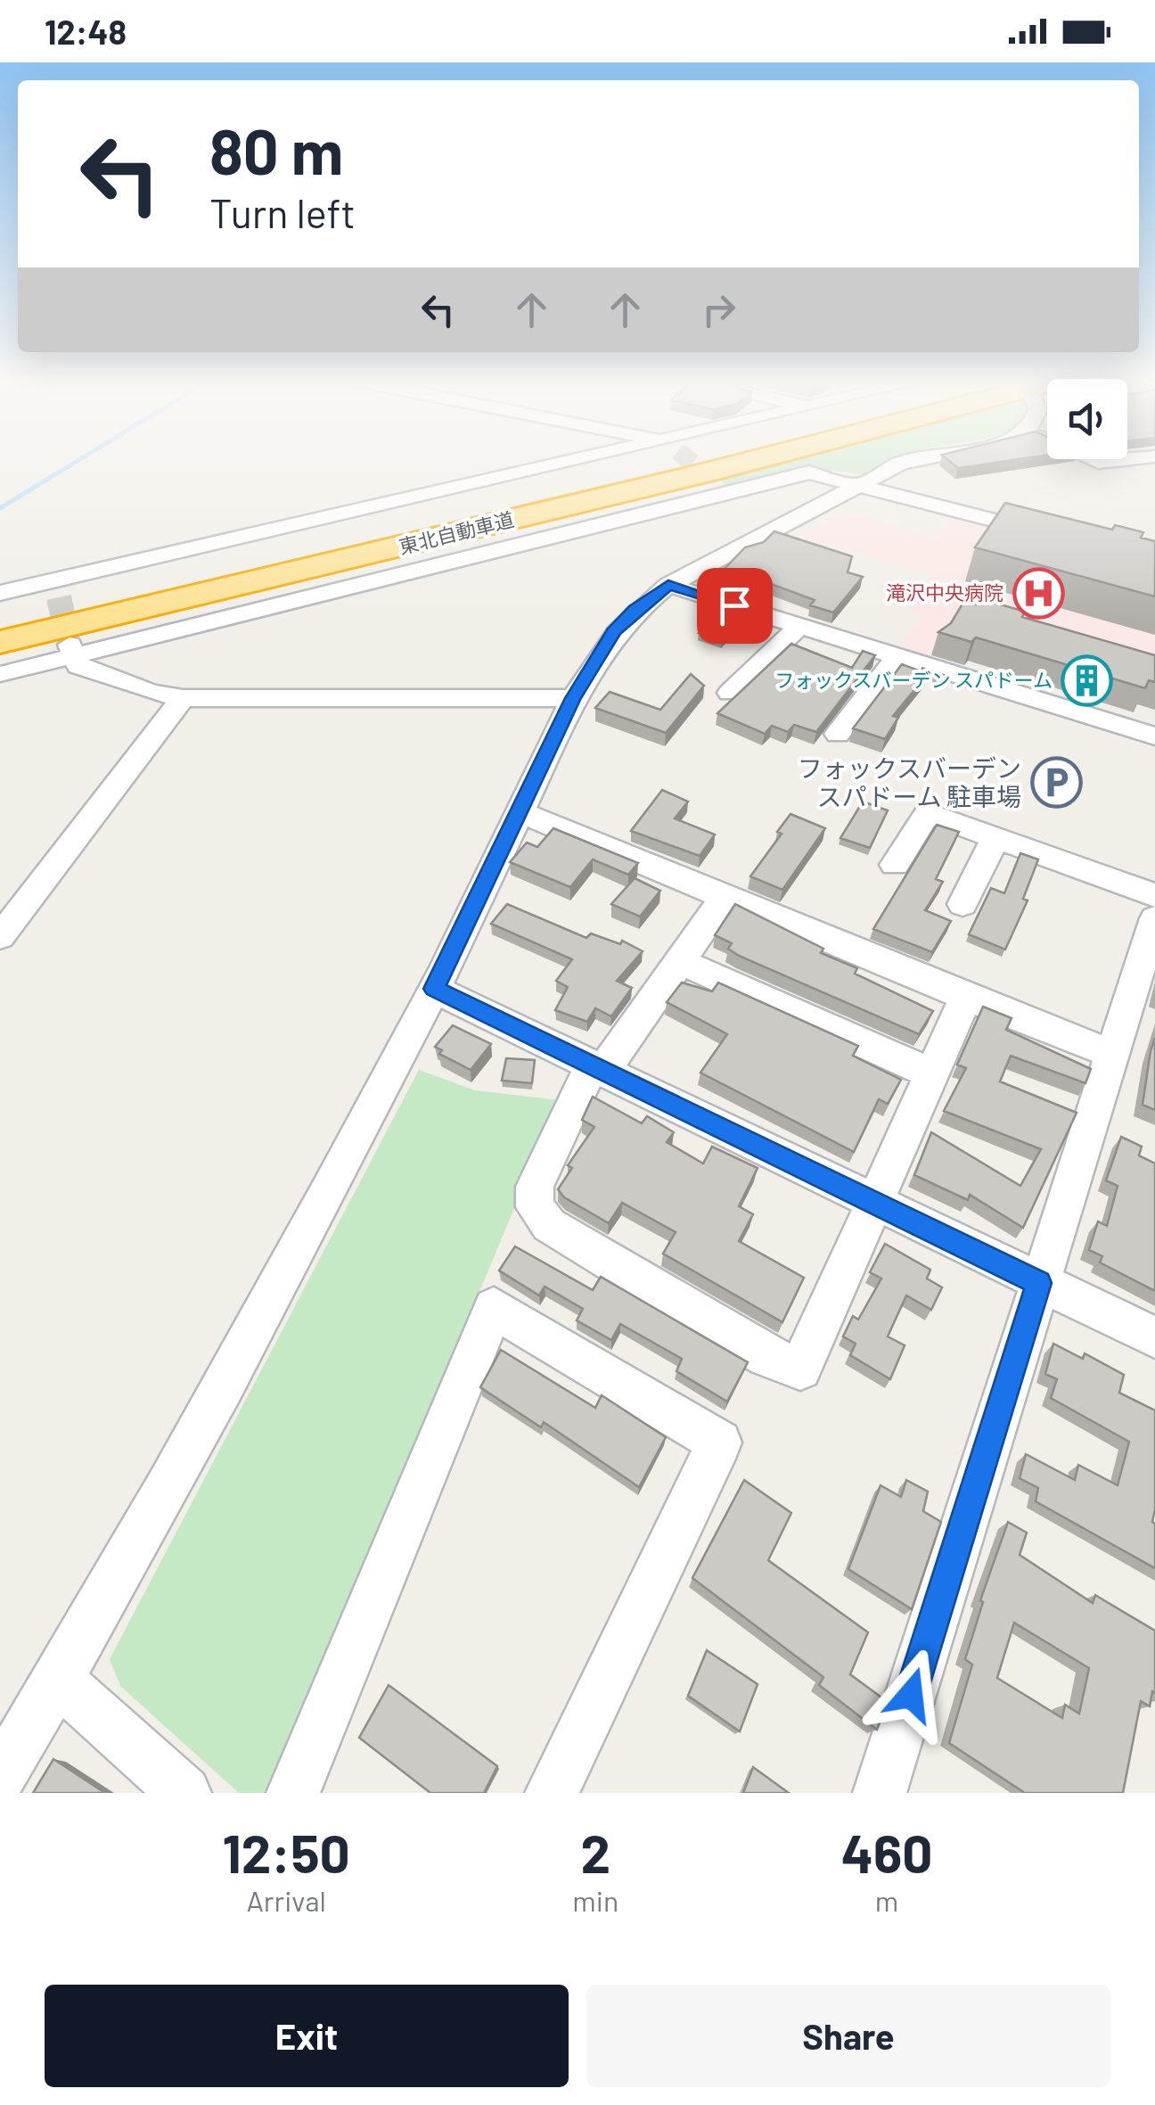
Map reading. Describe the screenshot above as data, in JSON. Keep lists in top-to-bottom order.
{
  "streets": {
    "highway": ["東北自動車道"]
  },
  "places": {
    "hospital": ["滝沢中央病院"],
    "building": ["フォックスバーデン スパドーム"],
    "parking": ["フォックスバーデン スパドーム 駐車場"]
  },
  "page": {
    "status": "12:48",
    "turn": ["80 m", "Turn left"],
    "eta": [
      "12:50",
      "Arrival",
      "2",
      "min",
      "460",
      "m"
    ],
    "buttons": ["Exit", "Share"]
  }
}
